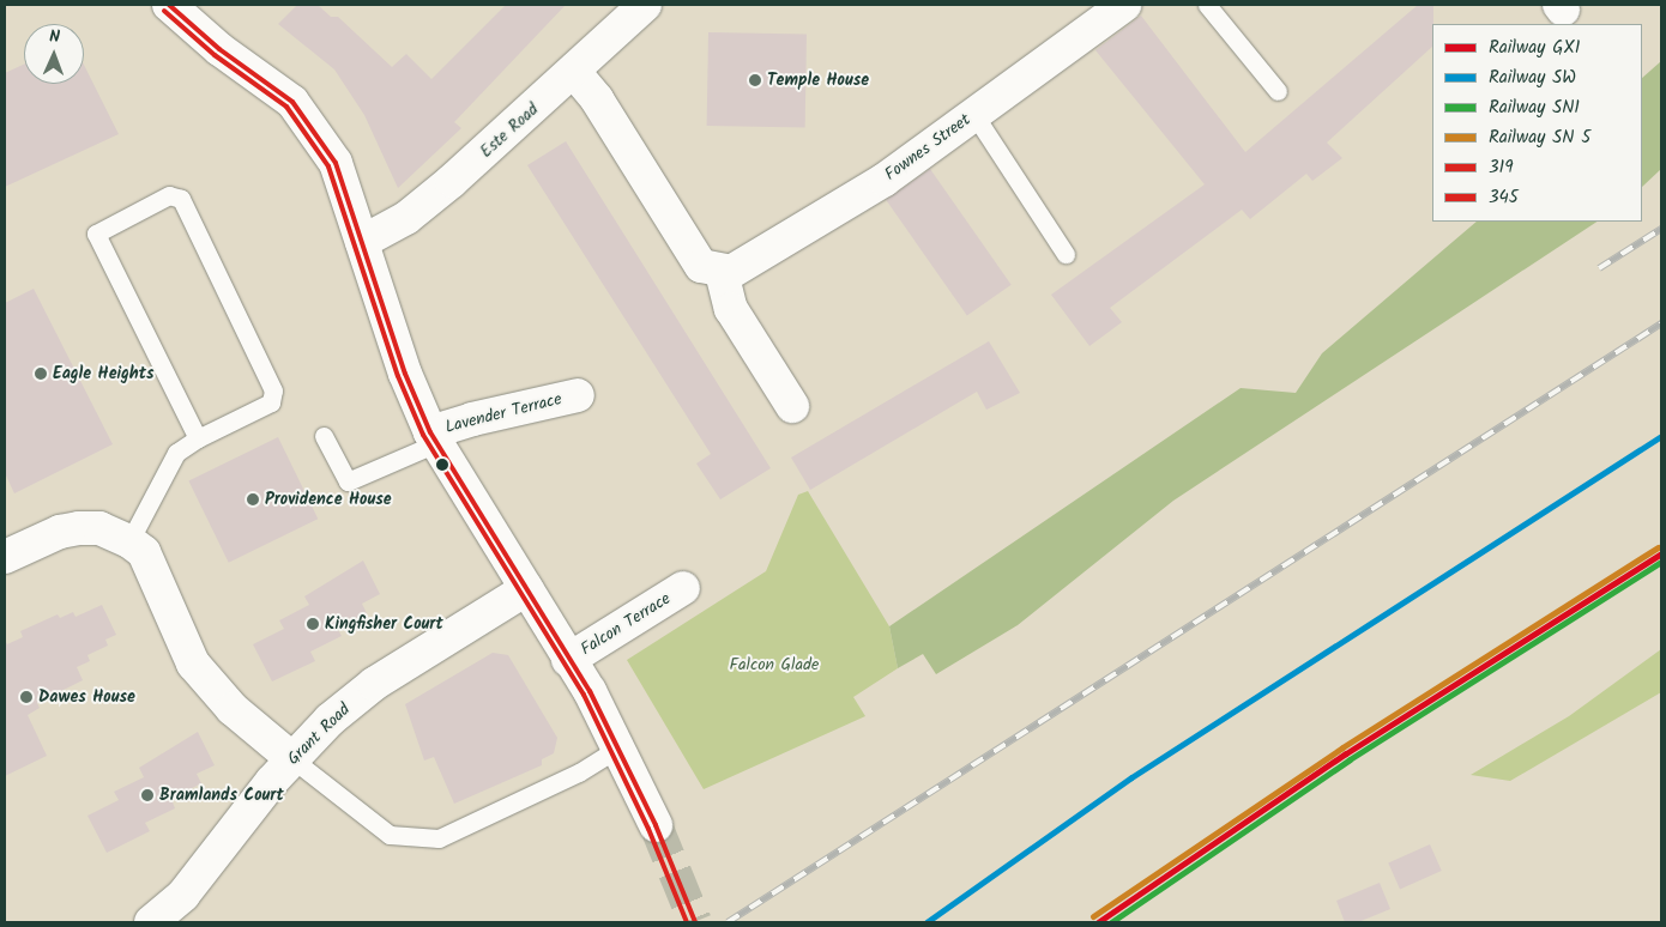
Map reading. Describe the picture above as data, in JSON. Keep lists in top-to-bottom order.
{
  "streets": {
    "street": [
      "Este Road",
      "Fownes Street",
      "Lavender Terrace",
      "Falcon Terrace",
      "Grant Road"
    ]
  },
  "parks": ["Falcon Glade"],
  "places": [
    "Temple House",
    "Eagle Heights",
    "Providence House",
    "Kingfisher Court",
    "Dawes House",
    "Bramlands Court"
  ],
  "lines": [
    "transit line 319",
    "transit line 345",
    "rail line SW",
    "rail line GX1",
    "rail line SN1"
  ],
  "legend": [
    "Railway GX1",
    "Railway SW",
    "Railway SN1",
    "Railway SN 5",
    "319",
    "345"
  ],
  "north": "top"
}
